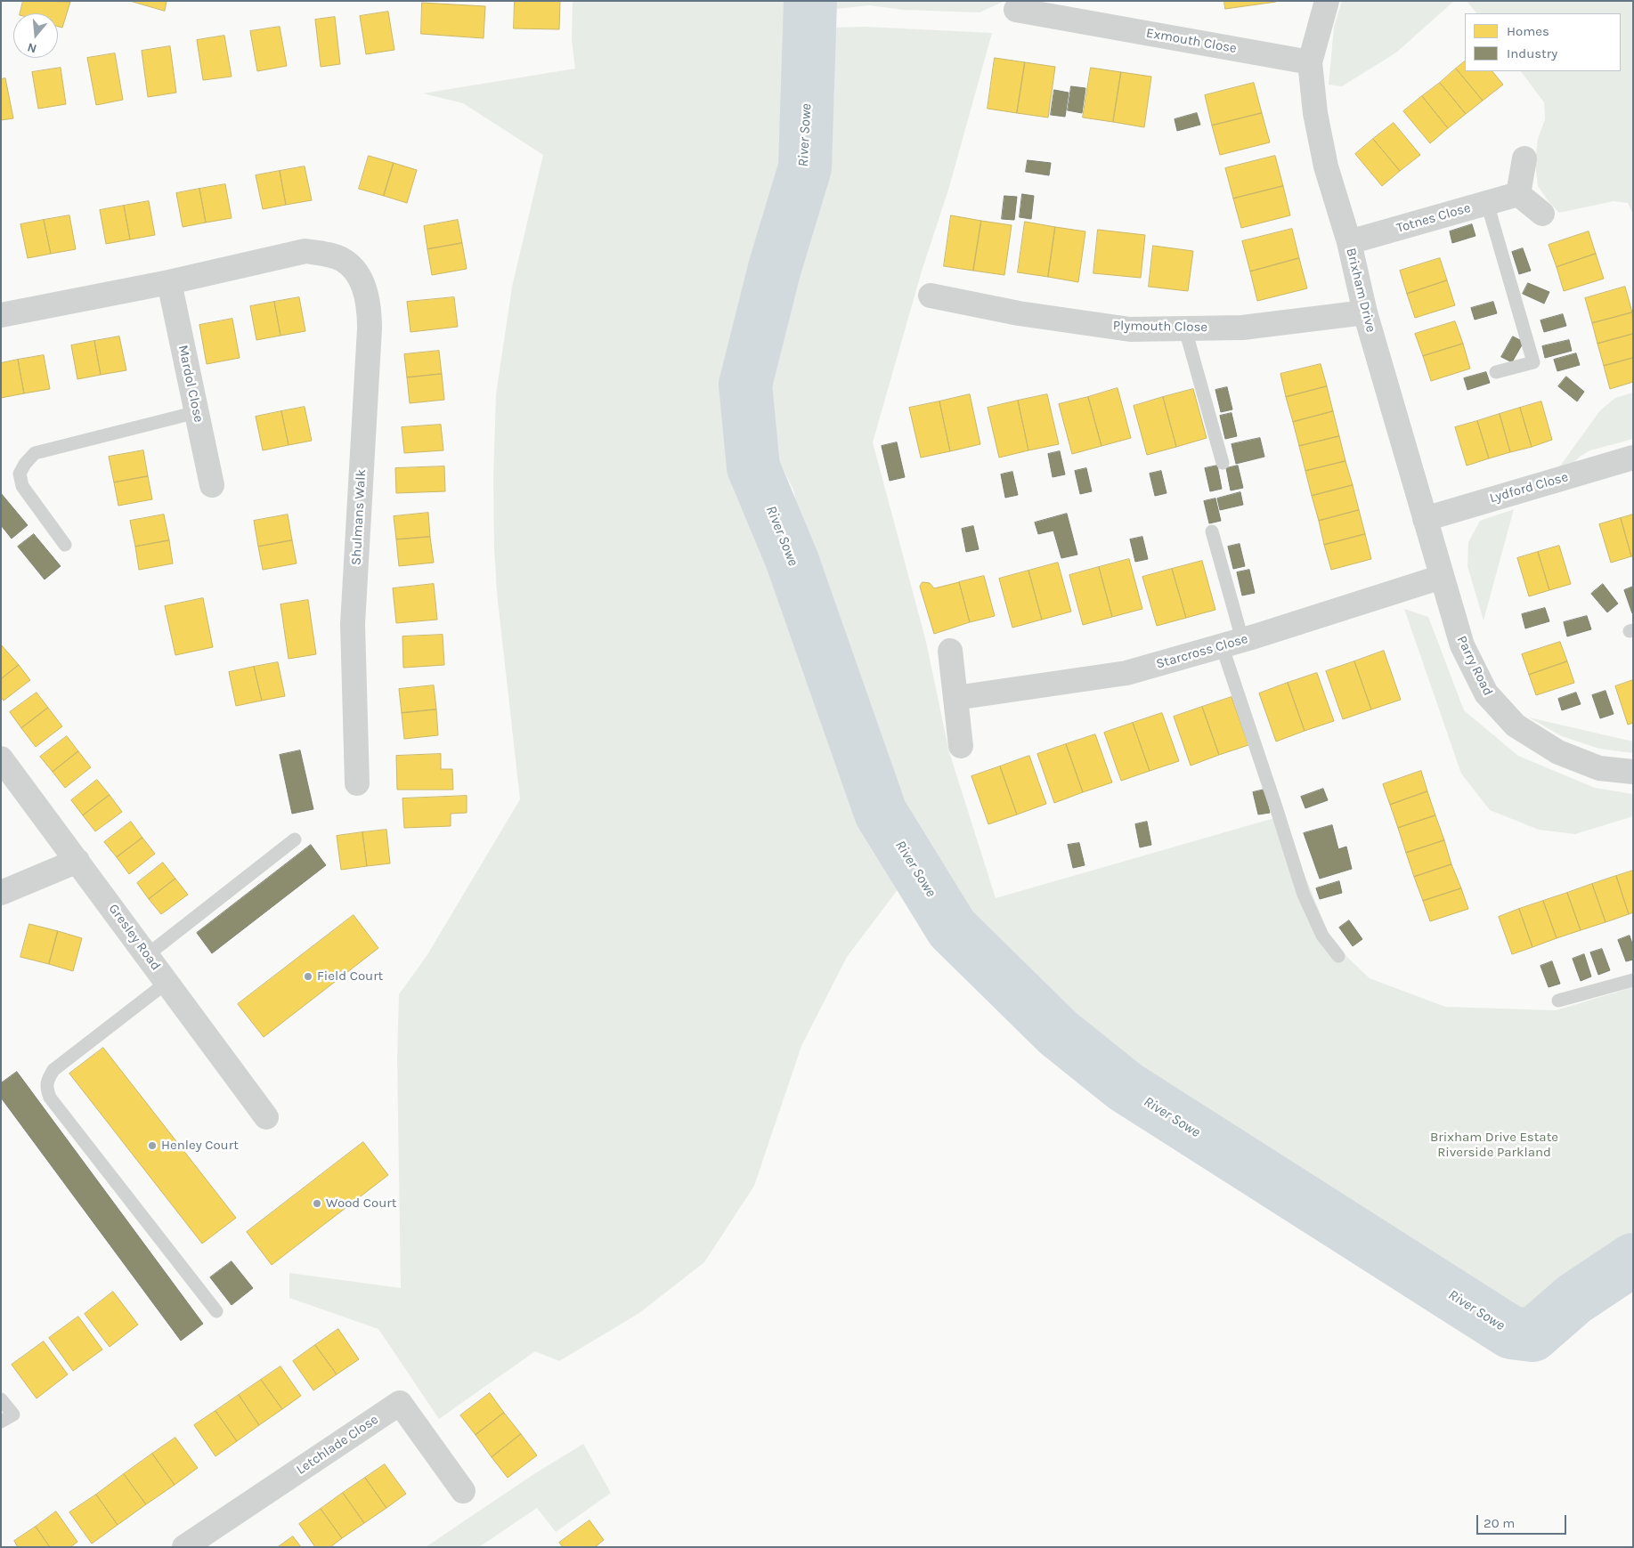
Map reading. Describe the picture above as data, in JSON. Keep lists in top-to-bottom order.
{
  "streets": {
    "street": [
      "Exmouth Close",
      "Totnes Close",
      "Brixham Drive",
      "Plymouth Close",
      "Mardol Close",
      "Lydford Close",
      "Shulmans Walk",
      "Starcross Close",
      "Parry Road",
      "Gresley Road",
      "Letchlade Close"
    ]
  },
  "crossings": [
    ["Exmouth Close", "Brixham Drive"],
    ["Totnes Close", "Brixham Drive"],
    ["Brixham Drive", "Plymouth Close"],
    ["Brixham Drive", "Lydford Close"],
    ["Brixham Drive", "Starcross Close"],
    ["Brixham Drive", "Parry Road"],
    ["Mardol Close", "Shulmans Walk"],
    ["Starcross Close", "Parry Road"]
  ],
  "water": ["River Sowe"],
  "parks": ["Brixham Drive Estate Riverside Parkland"],
  "places": ["Field Court", "Henley Court", "Wood Court"],
  "legend": ["Homes", "Industry"],
  "scale_bar": "20 m",
  "north": "bottom"
}
